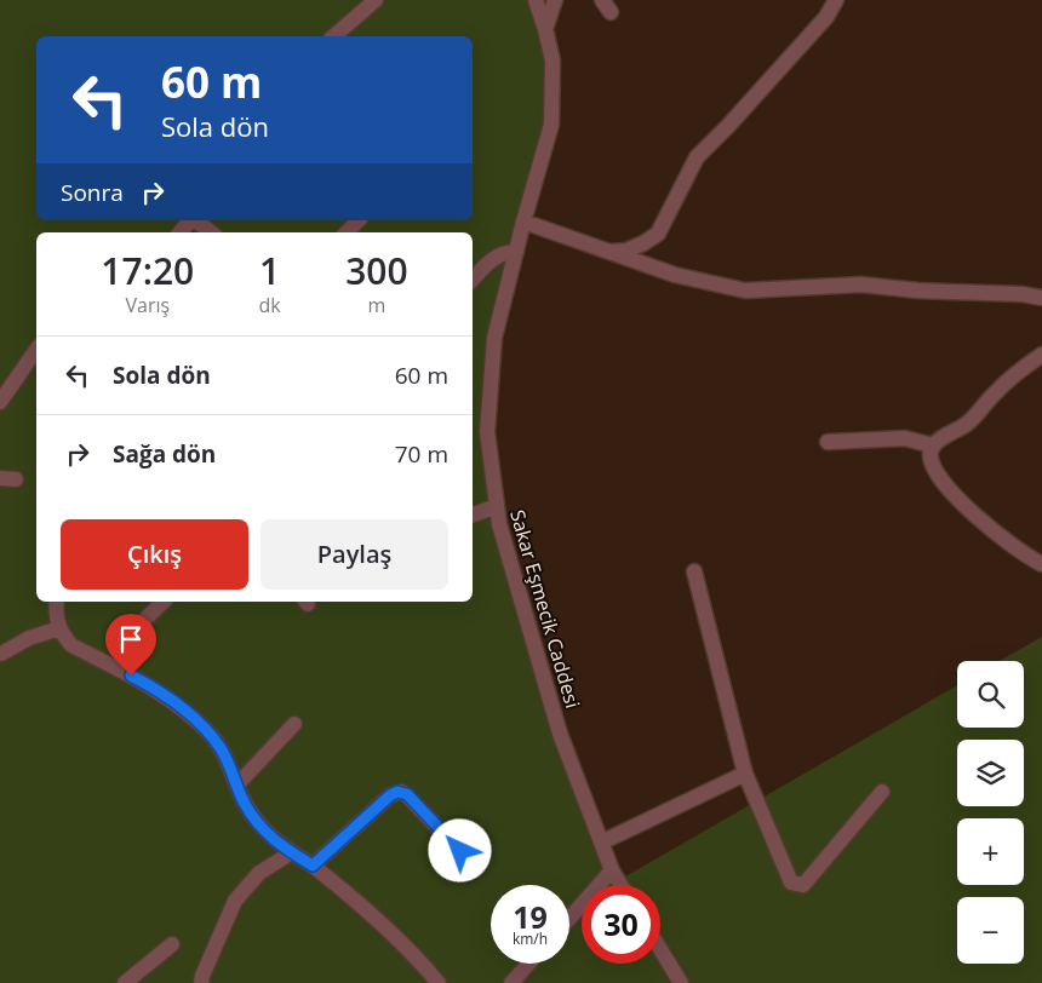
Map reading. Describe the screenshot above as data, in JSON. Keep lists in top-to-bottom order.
{
  "streets": {
    "street": ["Sakar Eşmecik Caddesi"]
  },
  "page": {
    "turn": ["60 m", "Sola dön"],
    "then": "Sonra",
    "eta": [
      "17:20",
      "Varış",
      "1",
      "dk",
      "300",
      "m"
    ],
    "list": [
      {
        "name": "Sola dön",
        "value": "60 m"
      },
      {
        "name": "Sağa dön",
        "value": "70 m"
      }
    ],
    "buttons": ["Çıkış", "Paylaş"],
    "map_buttons": ["+", "−"],
    "speed": "19 km/h",
    "limit": "30"
  }
}
